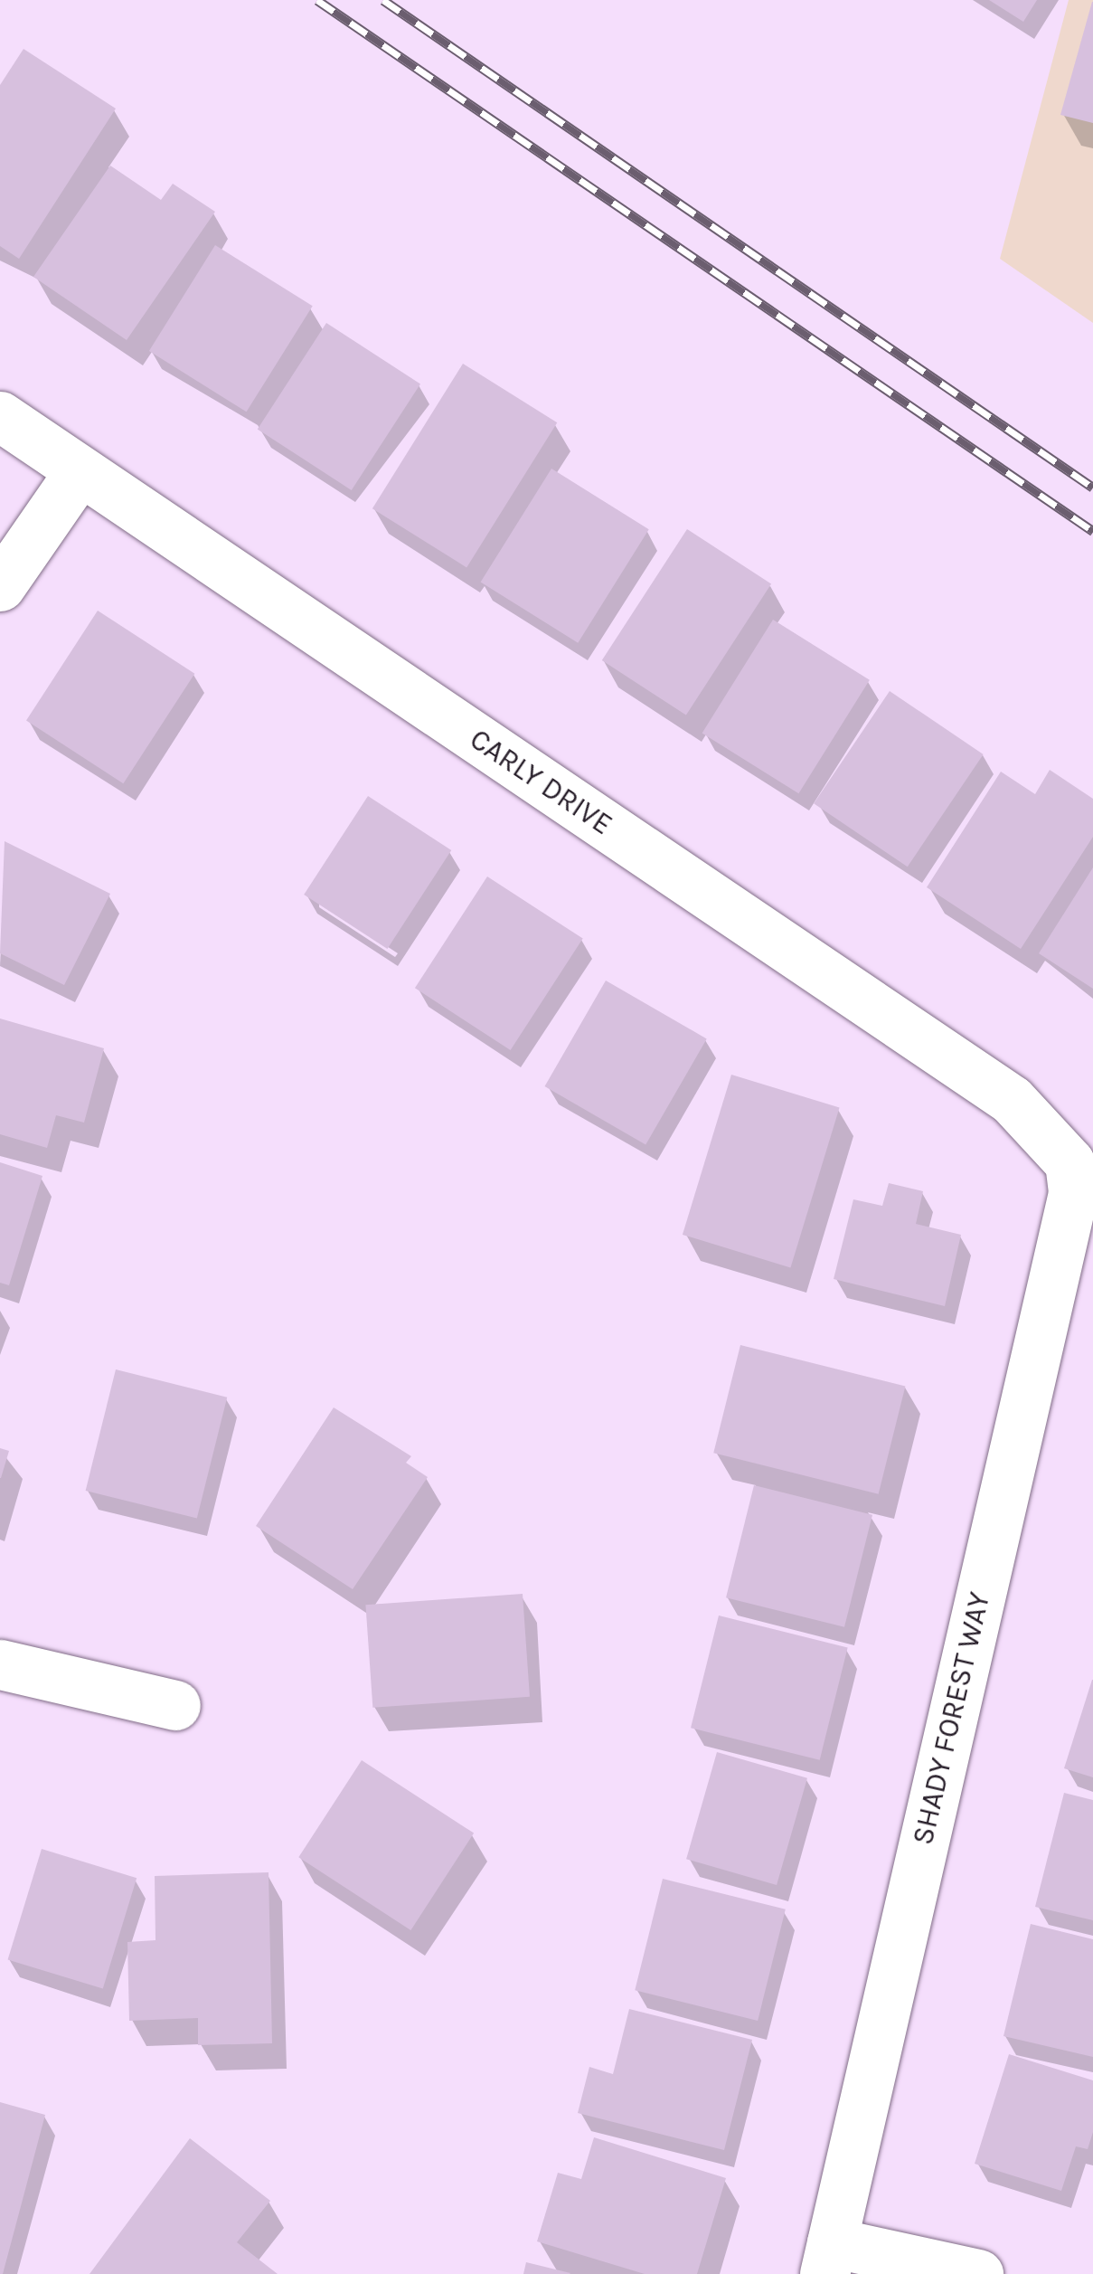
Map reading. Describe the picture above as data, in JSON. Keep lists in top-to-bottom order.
{
  "streets": {
    "street": ["CARLY DRIVE", "SHADY FOREST WAY"]
  },
  "crossings": [
    ["CARLY DRIVE", "SHADY FOREST WAY"]
  ]
}
